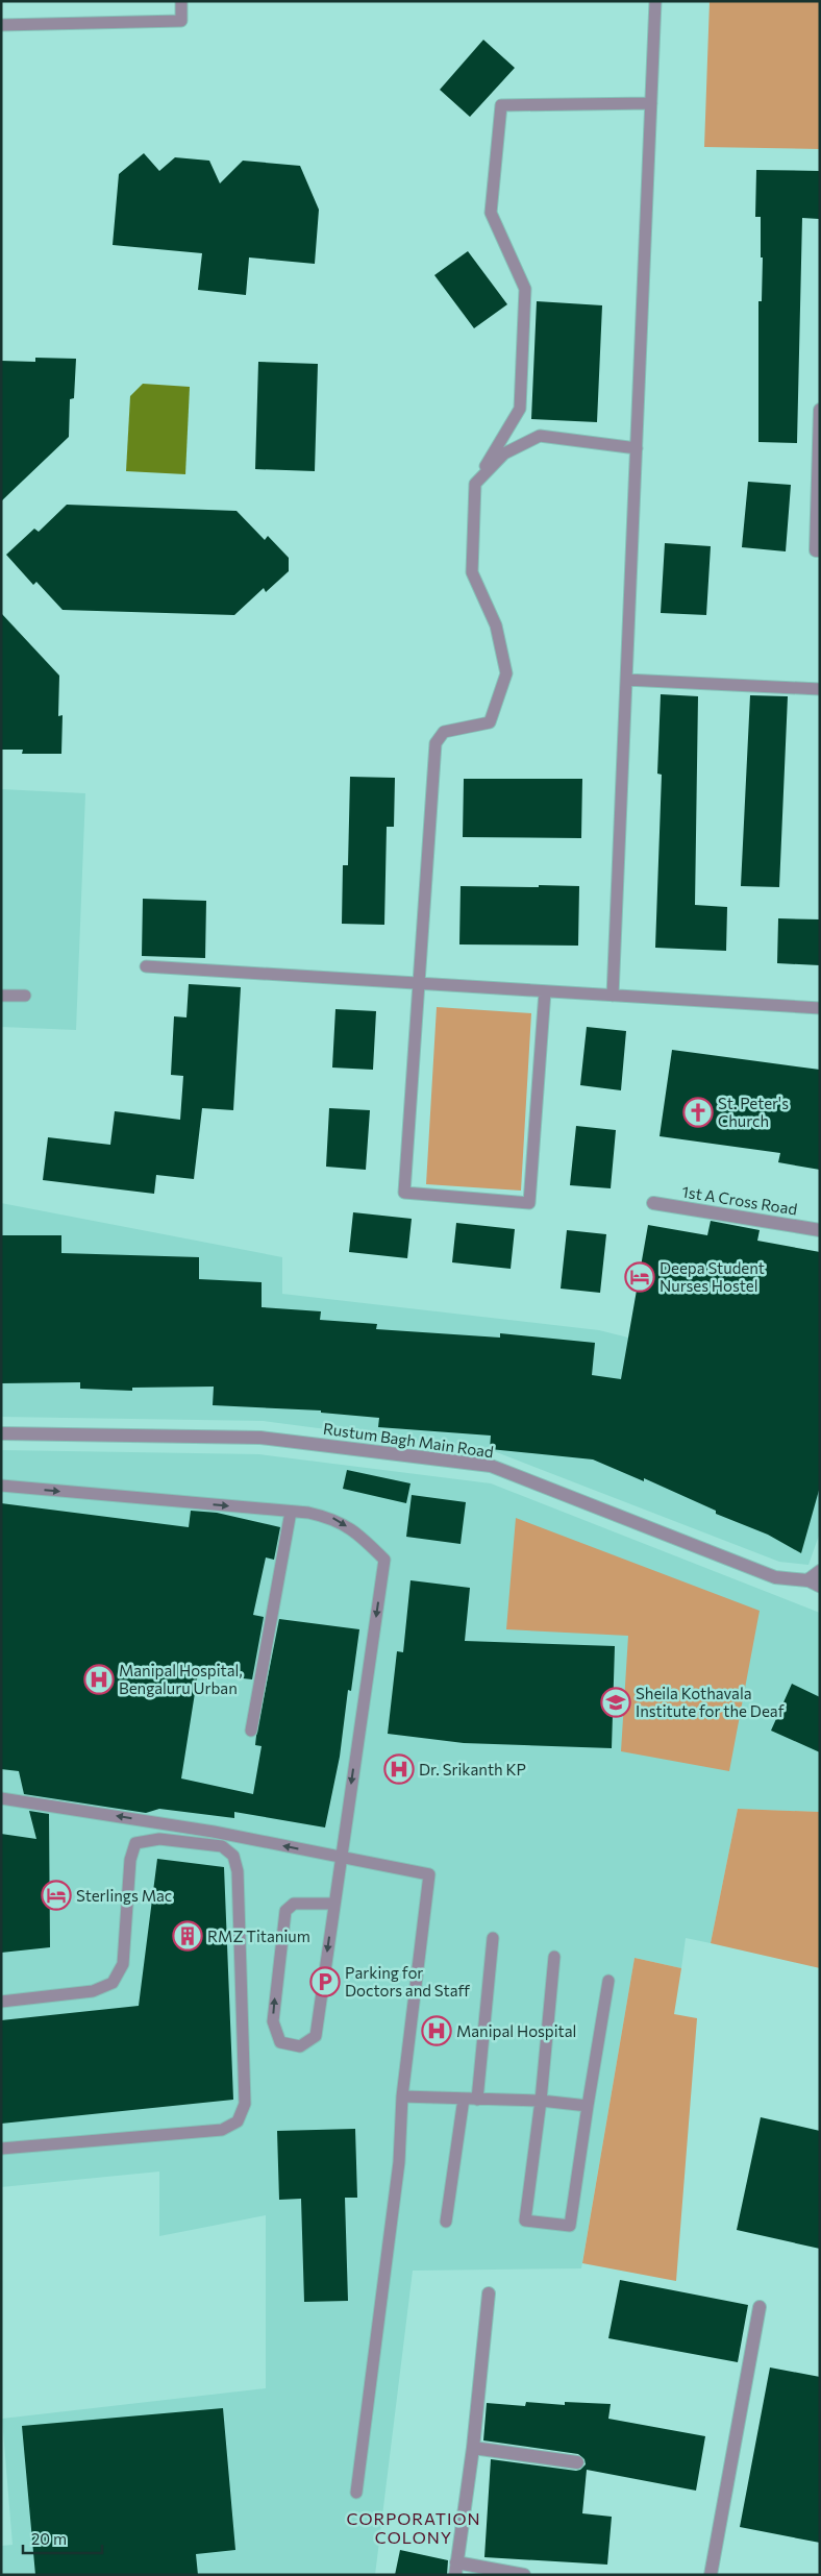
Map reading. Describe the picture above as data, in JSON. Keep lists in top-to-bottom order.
{
  "streets": {
    "street": ["1st A Cross Road", "Rustum Bagh Main Road"]
  },
  "districts": ["CORPORATION COLONY"],
  "places": {
    "church": ["St. Peter's Church"],
    "hotel": ["Deepa Student Nurses Hostel", "Sterlings Mac"],
    "hospital": ["Manipal Hospital, Bengaluru Urban", "Dr. Srikanth KP", "Manipal Hospital"],
    "school or university": ["Sheila Kothavala Institute for the Deaf"],
    "building": ["RMZ Titanium"],
    "parking": ["Parking for Doctors and Staff"]
  },
  "scale_bar": "20 m"
}
